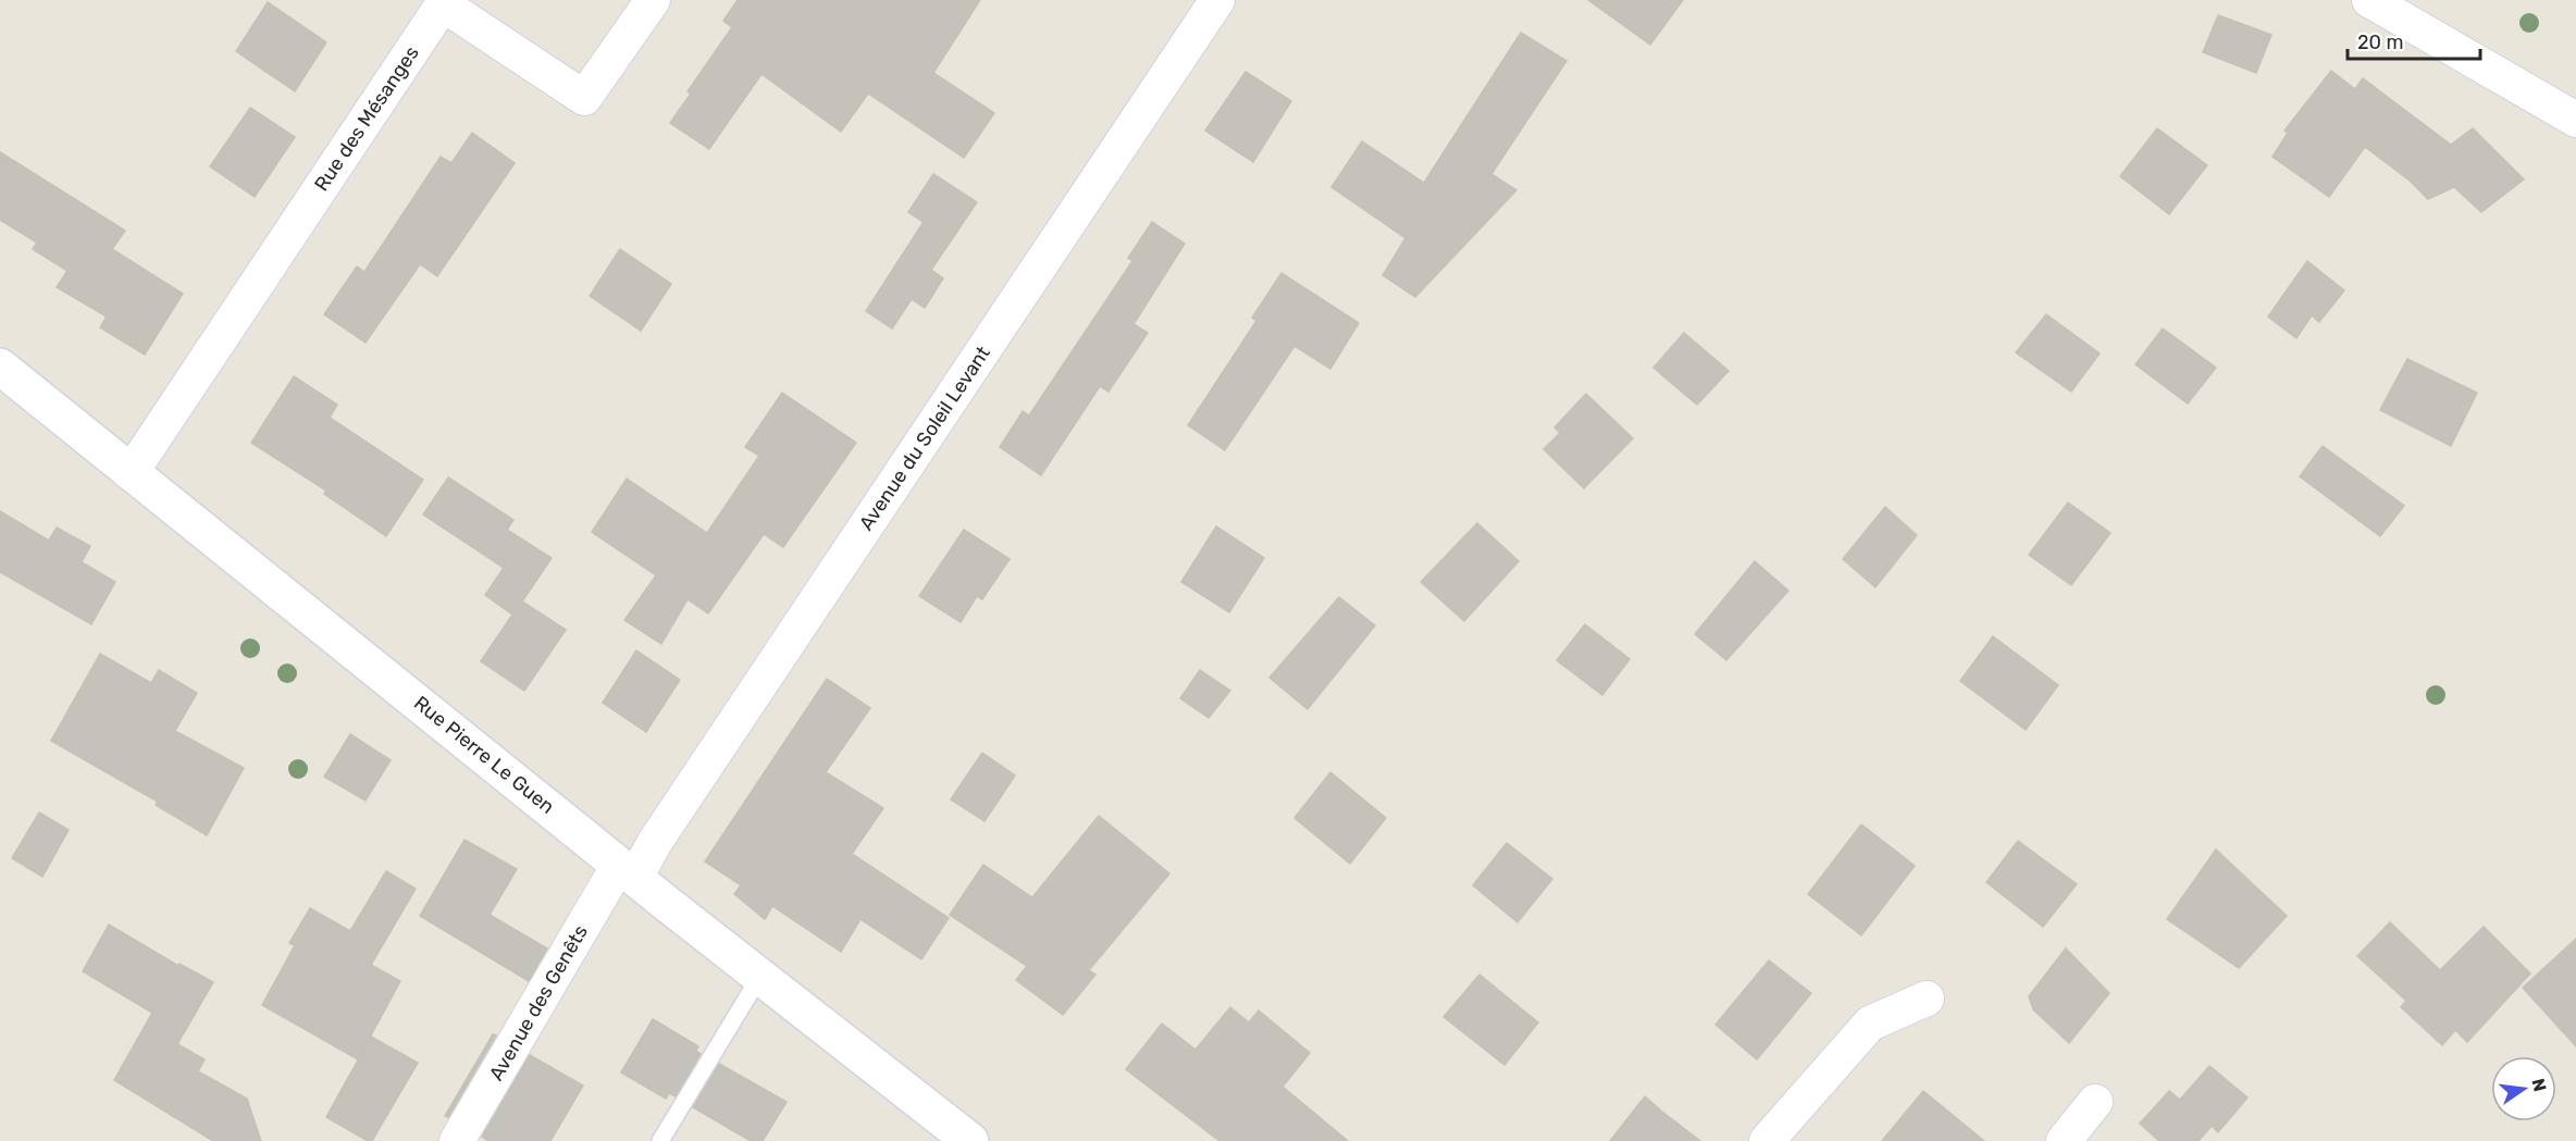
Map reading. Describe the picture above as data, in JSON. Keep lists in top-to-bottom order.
{
  "streets": {
    "street": [
      "Rue des Mésanges",
      "Avenue du Soleil Levant",
      "Rue Pierre Le Guen",
      "Avenue des Genêts"
    ]
  },
  "crossings": [
    ["Rue des Mésanges", "Rue Pierre Le Guen"],
    ["Avenue du Soleil Levant", "Rue Pierre Le Guen"],
    ["Avenue du Soleil Levant", "Avenue des Genêts"],
    ["Rue Pierre Le Guen", "Avenue des Genêts"]
  ],
  "scale_bar": "20 m",
  "north": "right"
}
